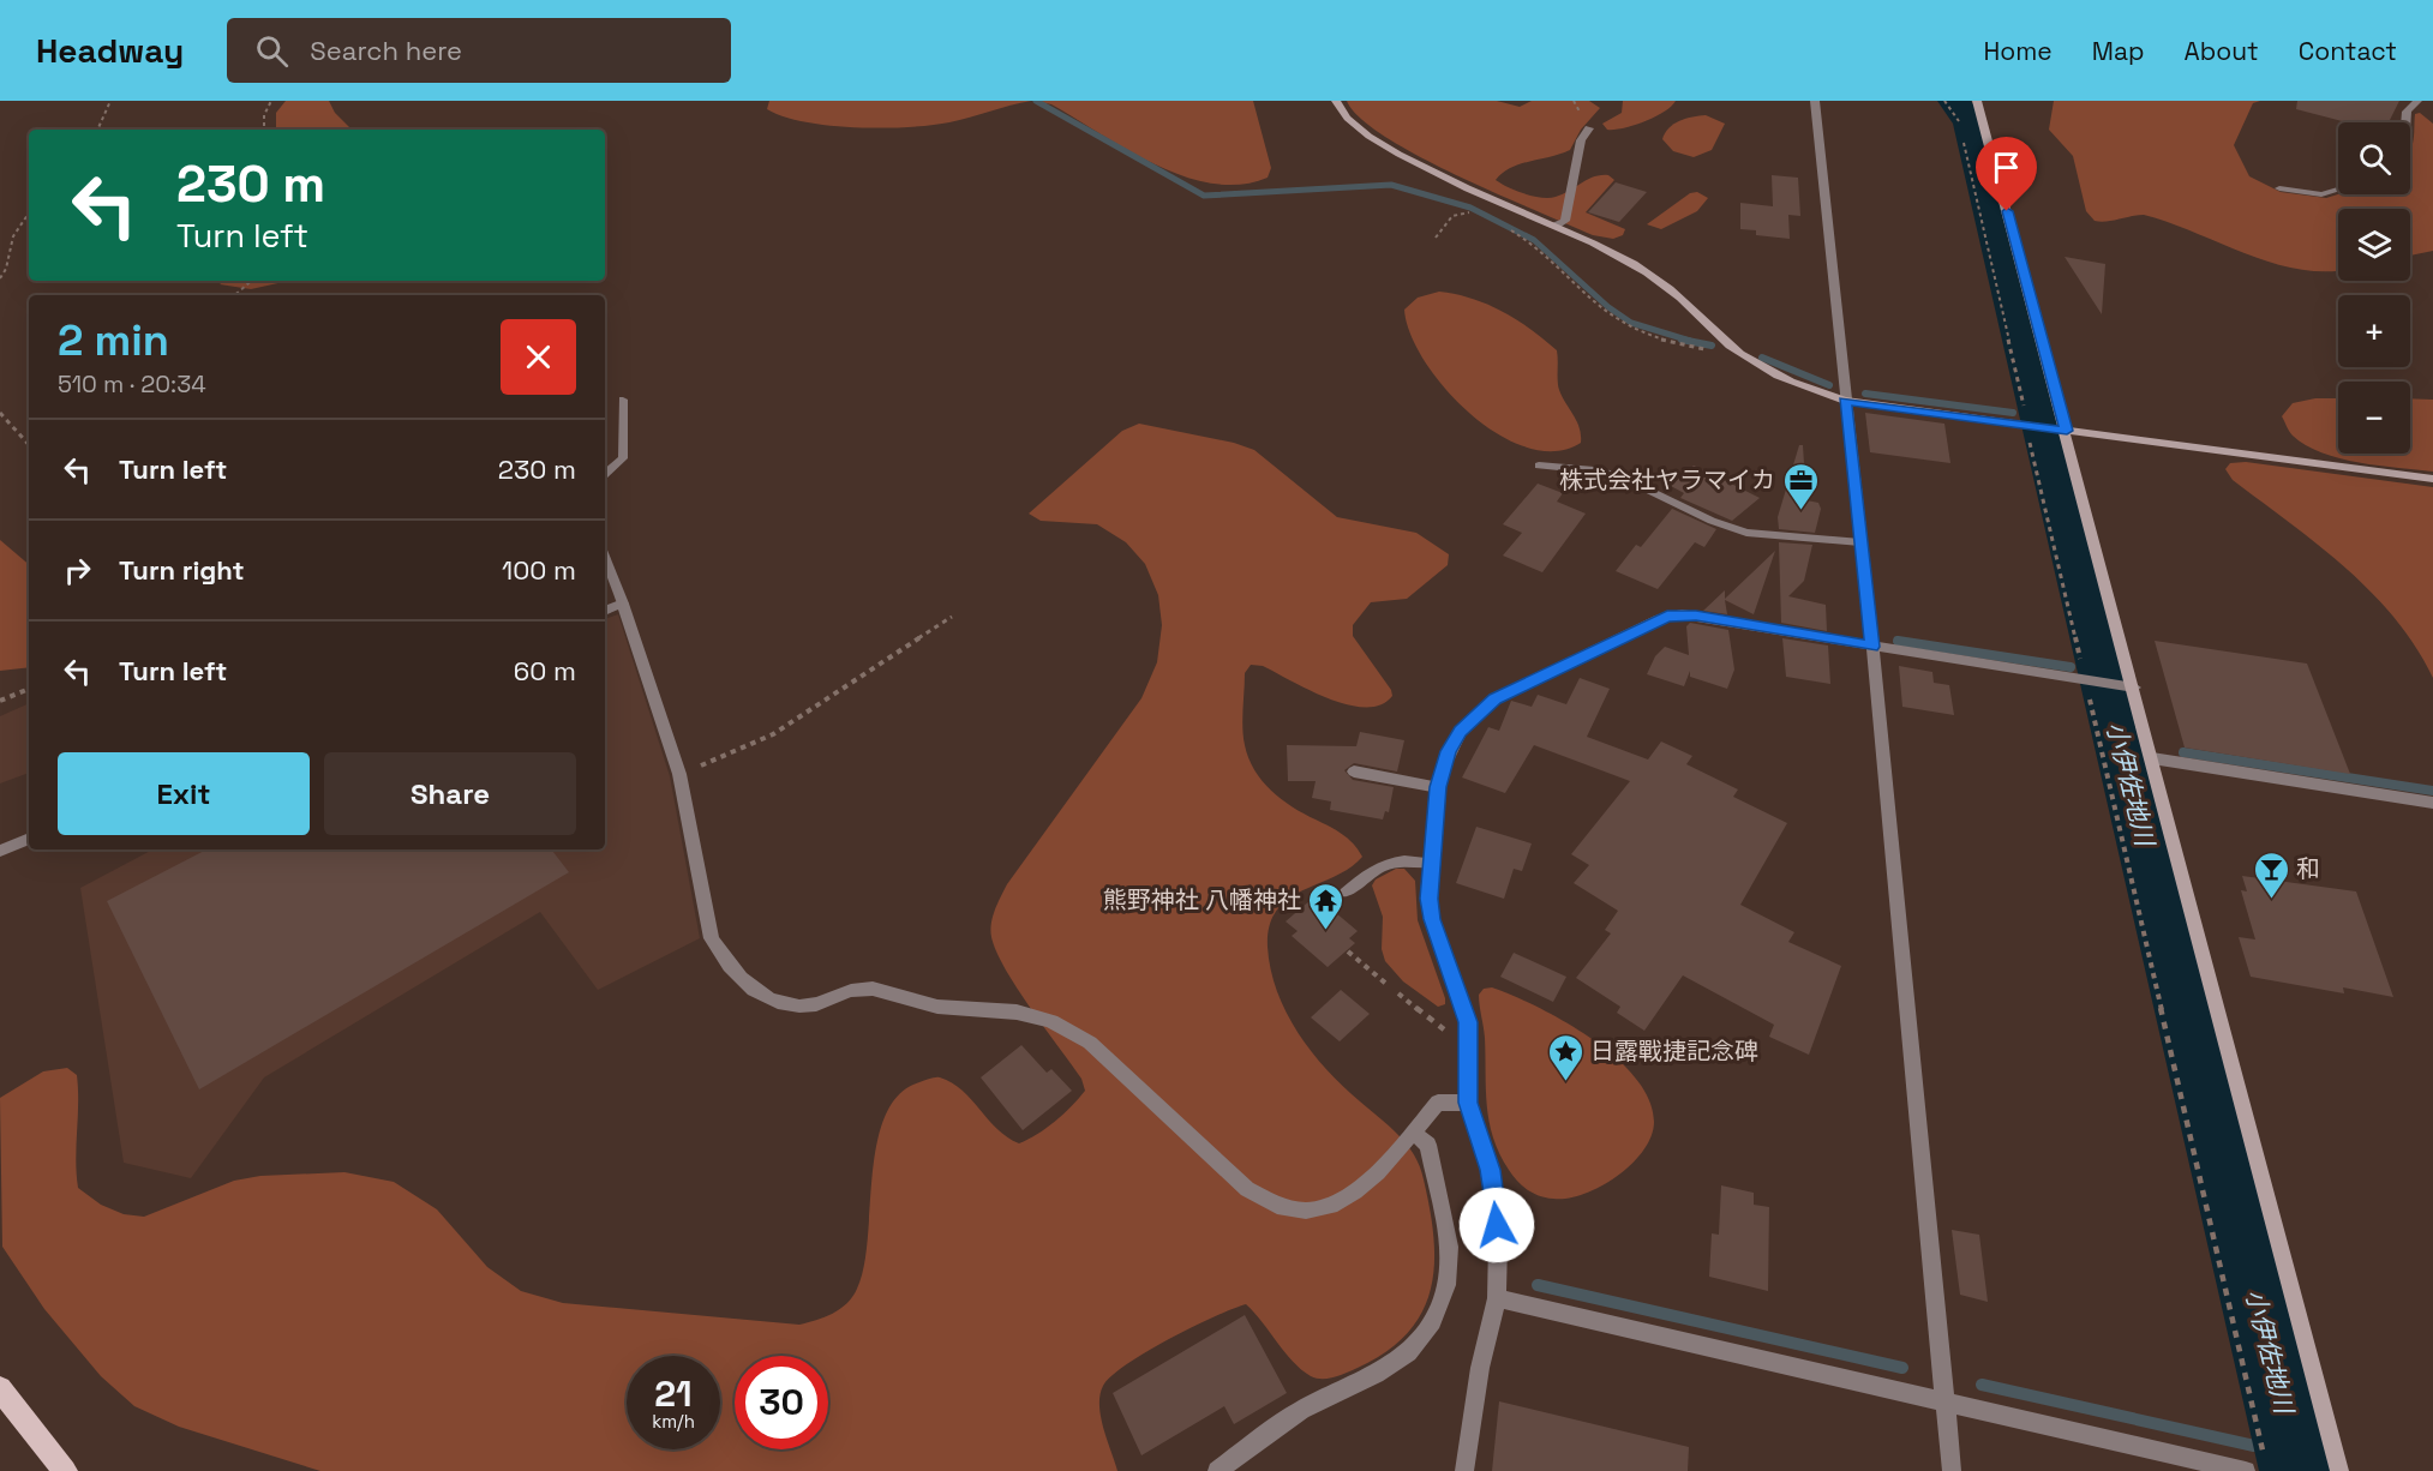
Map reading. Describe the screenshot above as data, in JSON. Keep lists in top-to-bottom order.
{
  "water": ["小伊佐地川"],
  "places": {
    "office": ["株式会社ヤラマイカ"],
    "bar": ["和"],
    "temple": ["熊野神社 八幡神社"],
    "place": ["日露戰捷記念碑"]
  },
  "page": {
    "header": "Headway",
    "search": "Search here",
    "nav": [
      "Home",
      "Map",
      "About",
      "Contact"
    ],
    "map_buttons": ["+", "−"],
    "turn": ["230 m", "Turn left"],
    "heading": ["2 min", "510 m · 20:34"],
    "list": [
      {
        "name": "Turn left",
        "value": "230 m"
      },
      {
        "name": "Turn right",
        "value": "100 m"
      },
      {
        "name": "Turn left",
        "value": "60 m"
      }
    ],
    "buttons": ["Exit", "Share"],
    "speed": "21 km/h",
    "limit": "30"
  }
}
